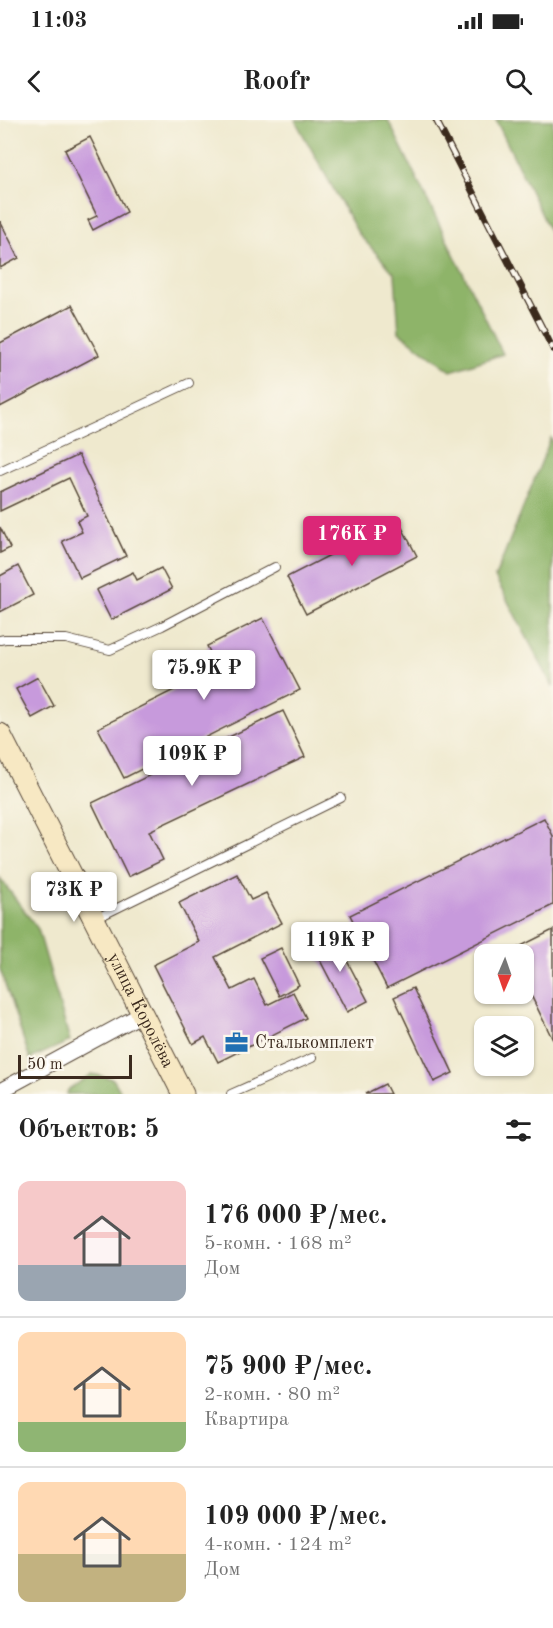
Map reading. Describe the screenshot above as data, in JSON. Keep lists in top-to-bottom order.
{
  "streets": {
    "street": ["улица Королёва"]
  },
  "places": {
    "office": ["Сталькомплект"]
  },
  "scale_bar": "50 m",
  "north": "bottom",
  "page": {
    "status": "11:03",
    "header": "Roofr",
    "price": [
      "176K ₽",
      "75.9K ₽",
      "109K ₽",
      "73K ₽",
      "119K ₽"
    ],
    "scale": "50 m",
    "heading": "Объектов: 5",
    "list": [
      {
        "name": "176 000 ₽/мес.",
        "note": "5-комн. · 168 m² · Дом"
      },
      {
        "name": "75 900 ₽/мес.",
        "note": "2-комн. · 80 m² · Квартира"
      },
      {
        "name": "109 000 ₽/мес.",
        "note": "4-комн. · 124 m² · Дом"
      }
    ]
  }
}
